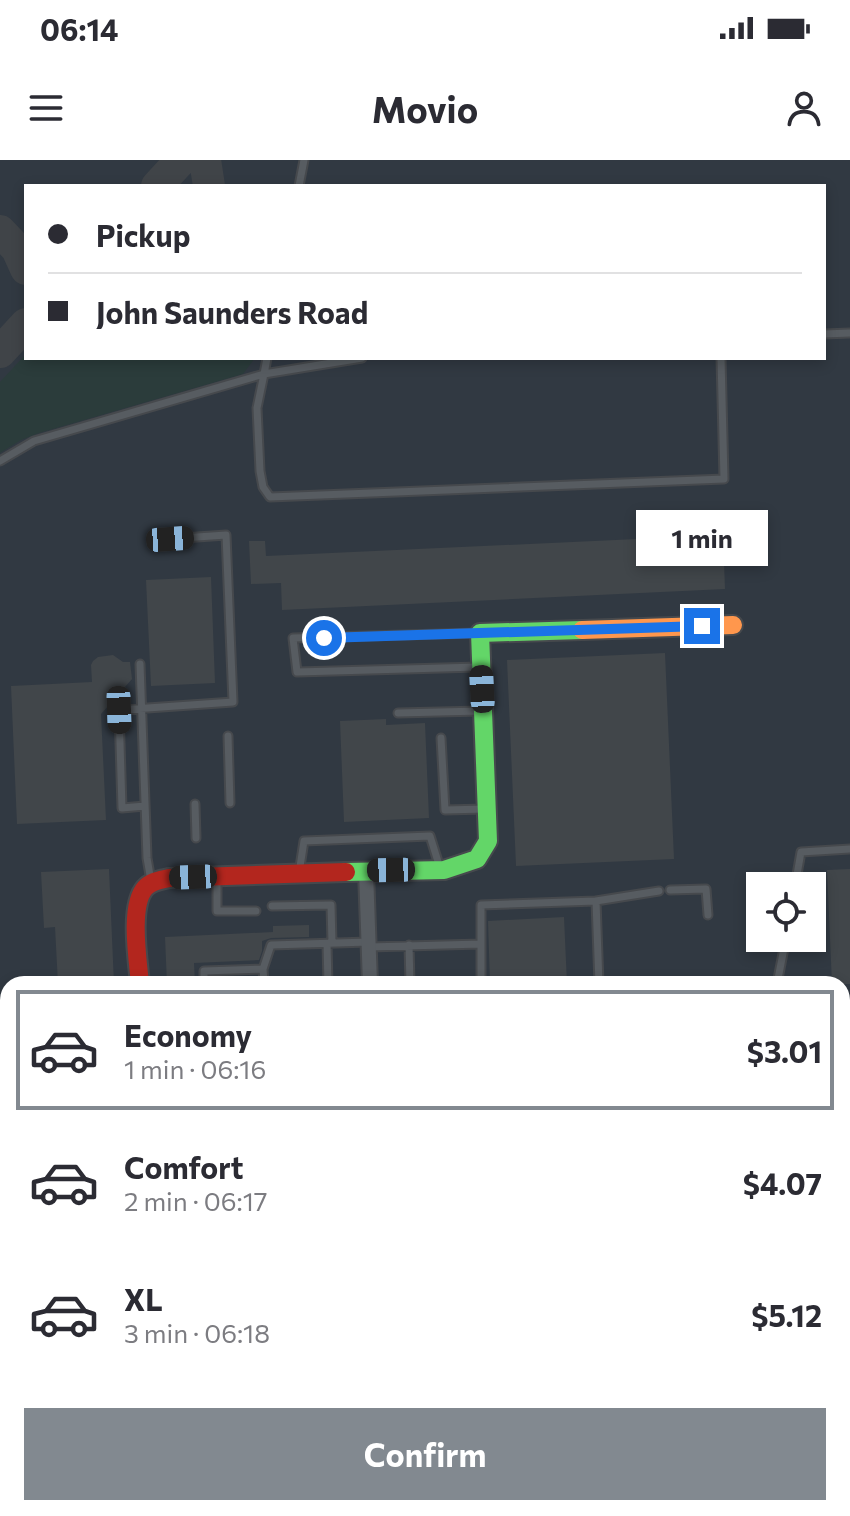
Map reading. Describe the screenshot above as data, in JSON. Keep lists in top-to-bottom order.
{
  "page": {
    "status": "06:14",
    "header": "Movio",
    "banner": ["Pickup", "John Saunders Road"],
    "bubble": "1 min",
    "list": [
      {
        "name": "Economy",
        "note": "1 min · 06:16",
        "value": "$3.01"
      },
      {
        "name": "Comfort",
        "note": "2 min · 06:17",
        "value": "$4.07"
      },
      {
        "name": "XL",
        "note": "3 min · 06:18",
        "value": "$5.12"
      }
    ],
    "buttons": "Confirm"
  }
}
